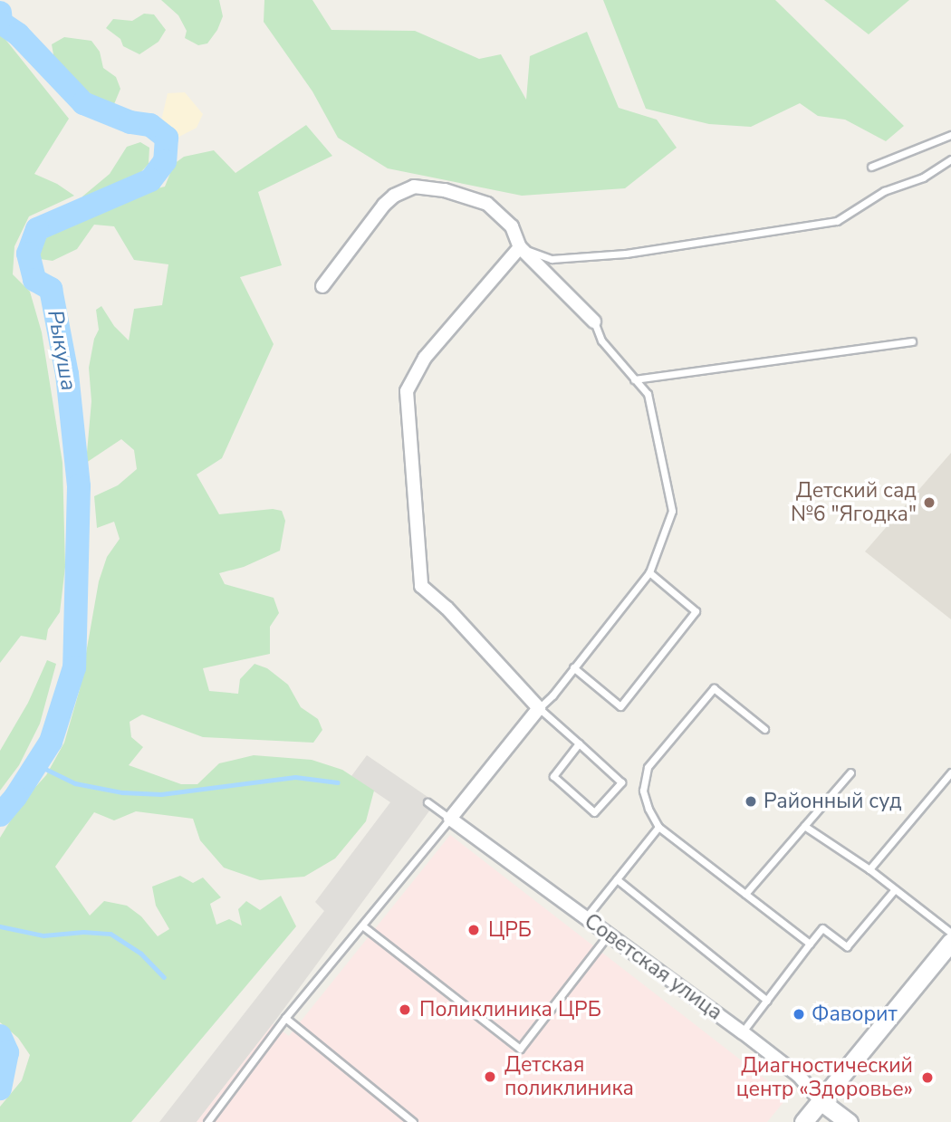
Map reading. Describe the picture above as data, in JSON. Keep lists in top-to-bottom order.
{
  "streets": {
    "main road": ["Советская улица"]
  },
  "water": ["Рыкуша"],
  "places": [
    "Детский сад №6 \"Ягодка\"",
    "Районный суд",
    "ЦРБ",
    "Поликлиника ЦРБ",
    "Фаворит",
    "Детская поликлиника",
    "Диагностический центр «Здоровье»"
  ]
}
